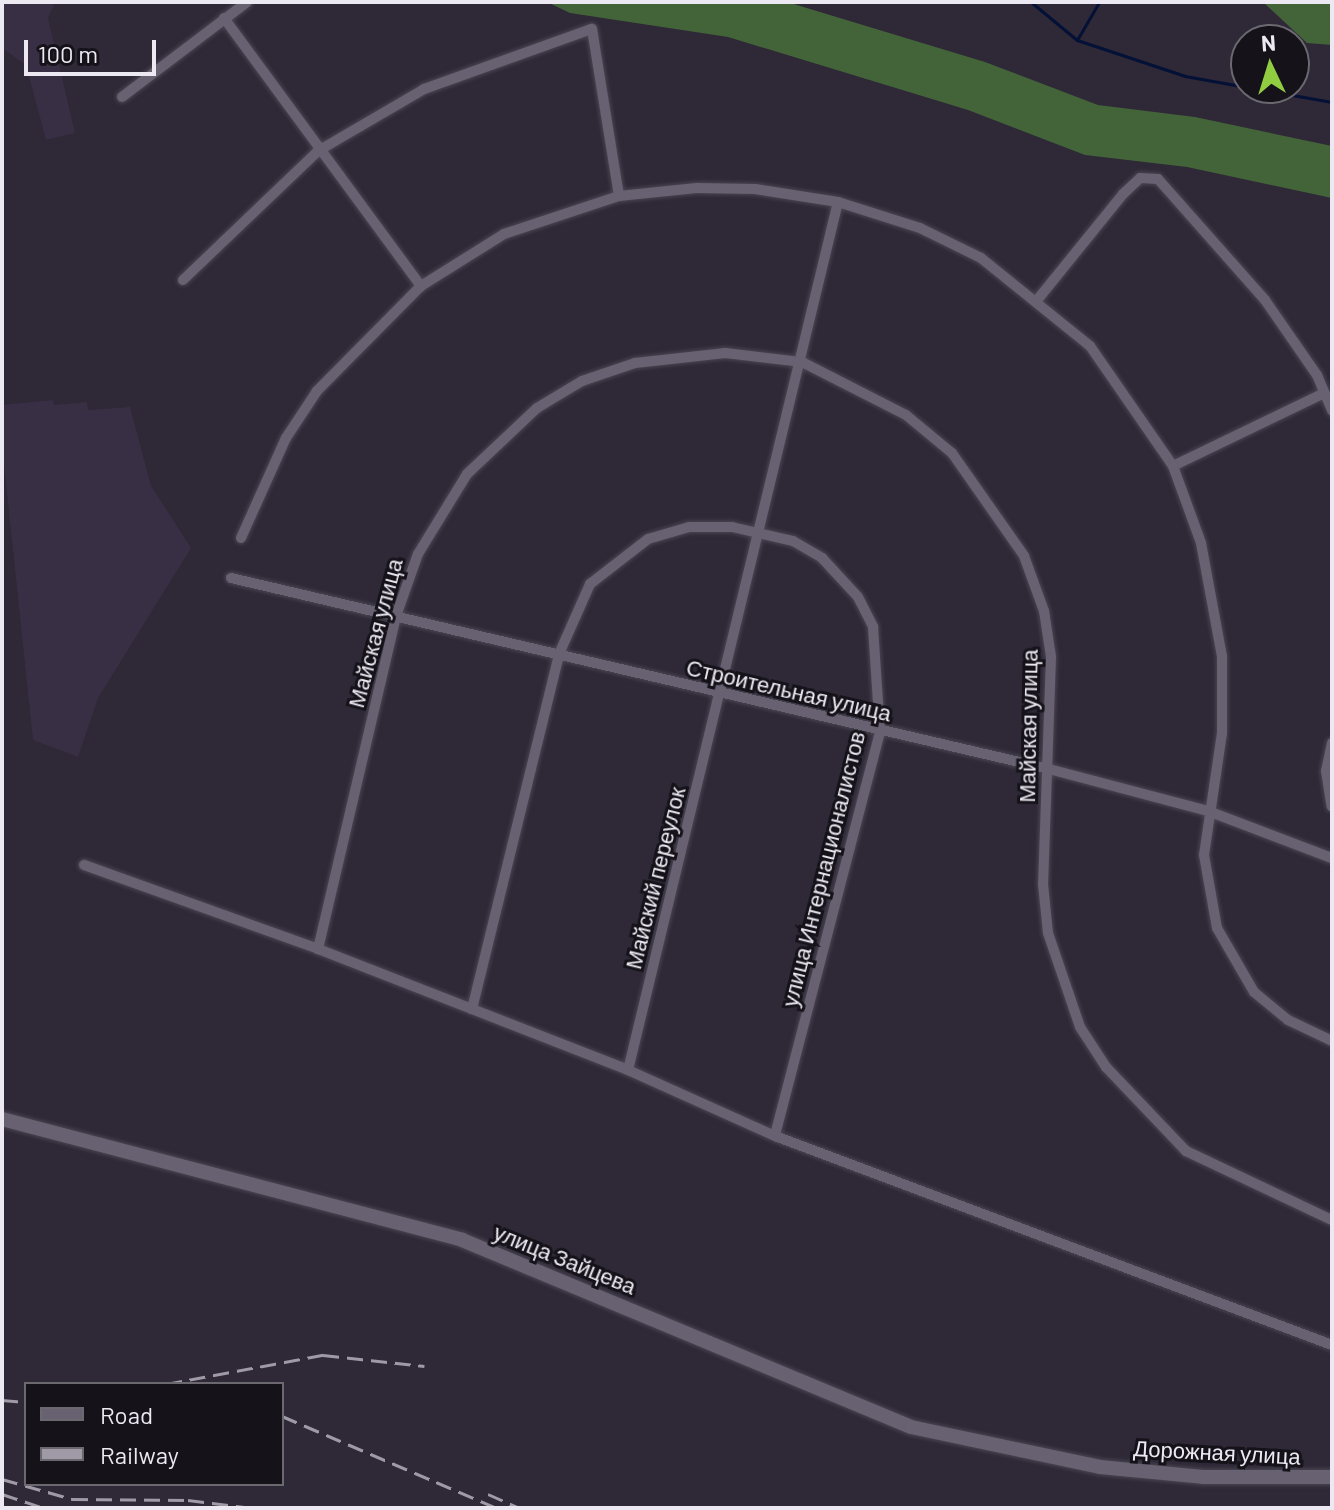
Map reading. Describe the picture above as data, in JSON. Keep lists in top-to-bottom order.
{
  "streets": {
    "street": [
      "Майская улица",
      "Строительная улица",
      "улица Интернационалистов",
      "Майский переулок",
      "улица Зайцева",
      "Дорожная улица"
    ]
  },
  "crossings": [
    ["Майская улица", "Строительная улица"],
    ["Майская улица", "Майский переулок"],
    ["Строительная улица", "улица Интернационалистов"],
    ["Строительная улица", "Майский переулок"],
    ["улица Интернационалистов", "Майский переулок"],
    ["улица Зайцева", "Дорожная улица"]
  ],
  "legend": ["Road", "Railway"],
  "scale_bar": "100 m",
  "north": "top"
}
